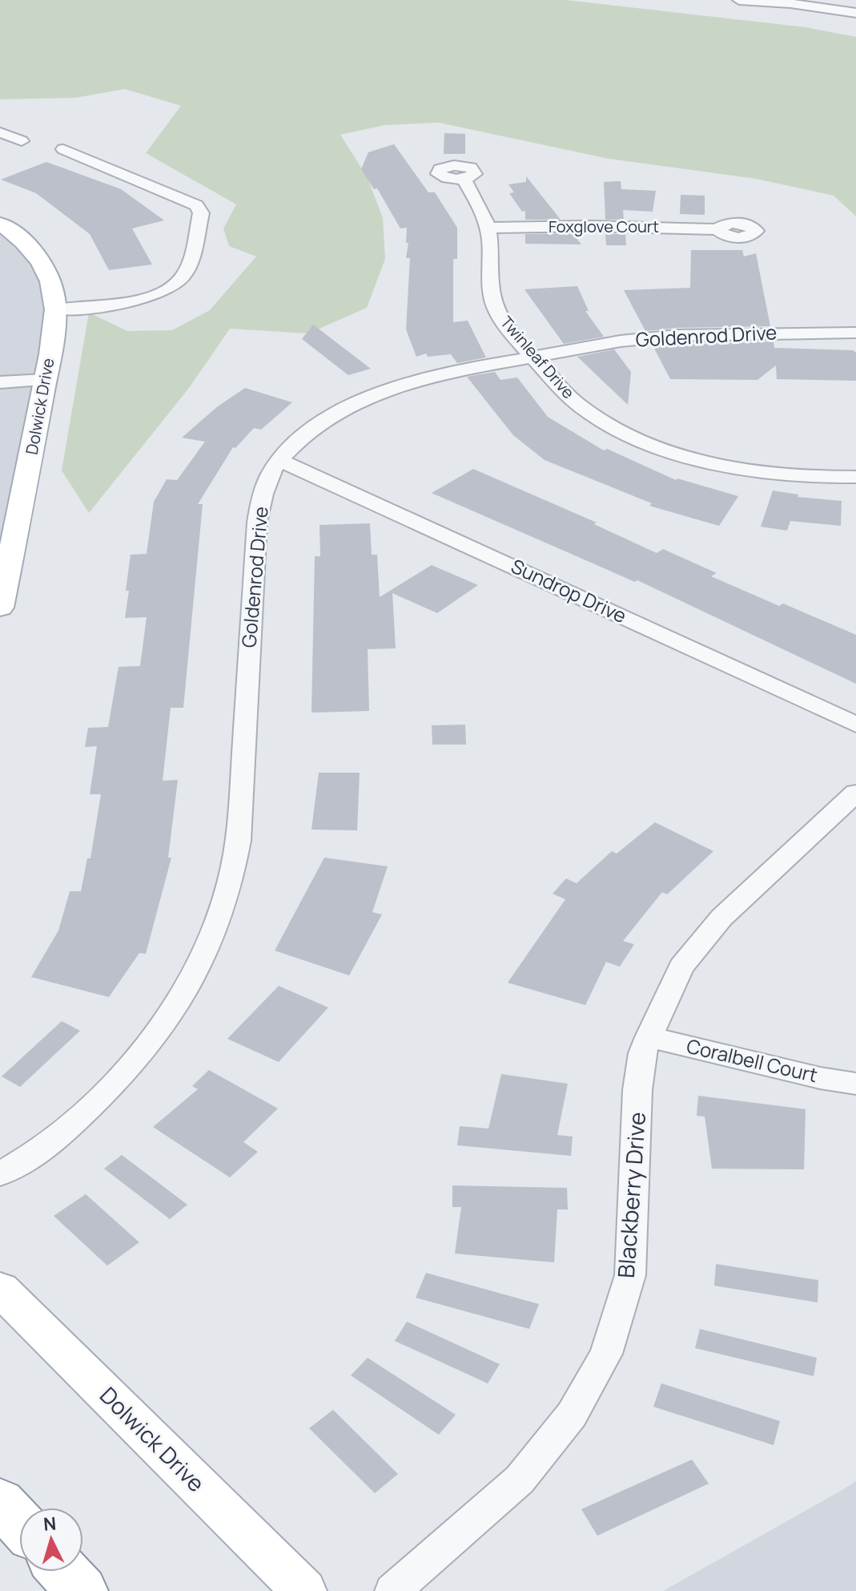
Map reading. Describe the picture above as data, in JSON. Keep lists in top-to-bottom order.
{
  "streets": {
    "main road": ["Dolwick Drive"],
    "street": [
      "Foxglove Court",
      "Goldenrod Drive",
      "Twinleaf Drive",
      "Sundrop Drive",
      "Coralbell Court",
      "Blackberry Drive"
    ]
  },
  "crossings": [
    ["Foxglove Court", "Twinleaf Drive"],
    ["Goldenrod Drive", "Twinleaf Drive"],
    ["Goldenrod Drive", "Sundrop Drive"],
    ["Coralbell Court", "Blackberry Drive"]
  ],
  "north": "top"
}
